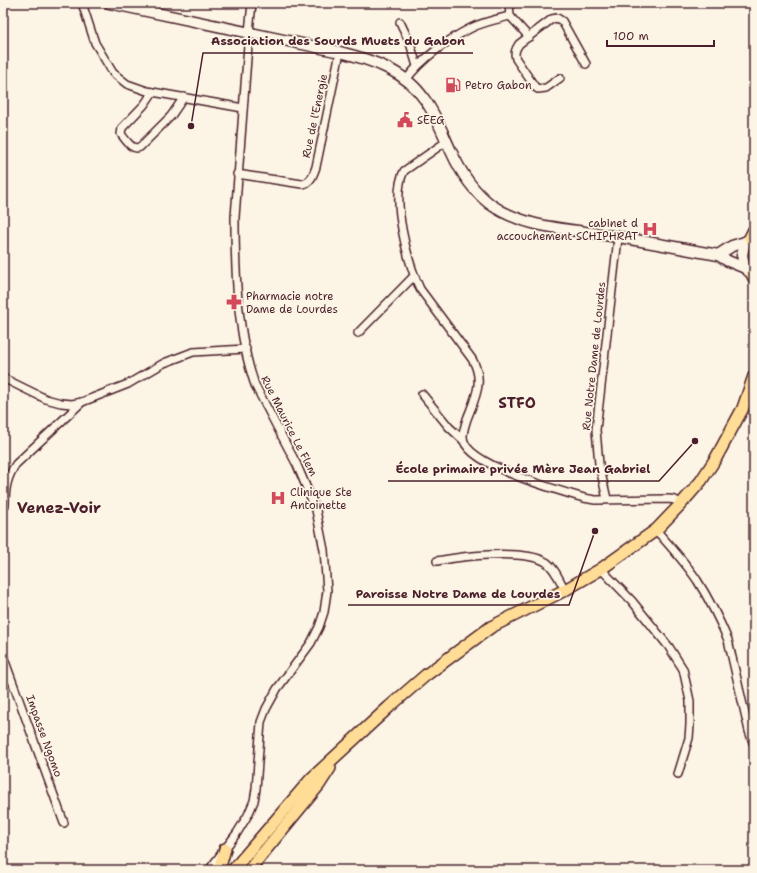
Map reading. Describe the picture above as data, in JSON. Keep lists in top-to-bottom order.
{
  "streets": {
    "street": [
      "Rue de l'Energie",
      "Rue Notre Dame de Lourdes",
      "Rue Maurice Le Flem",
      "Impasse Ngomo"
    ]
  },
  "crossings": [
    ["Rue de l'Energie", "Rue Maurice Le Flem"]
  ],
  "districts": ["STFO", "Venez-Voir"],
  "places": {
    "fuel station": ["Petro Gabon"],
    "public building": ["SEEG"],
    "other": ["Association des Sourds Muets du Gabon", "École primaire privée Mère Jean Gabriel", "Paroisse Notre Dame de Lourdes"],
    "hospital": ["cabinet d accouchement SCHIPHRAT", "Clinique Ste Antoinette"],
    "pharmacy": ["Pharmacie notre Dame de Lourdes"]
  },
  "scale_bar": "100 m"
}
